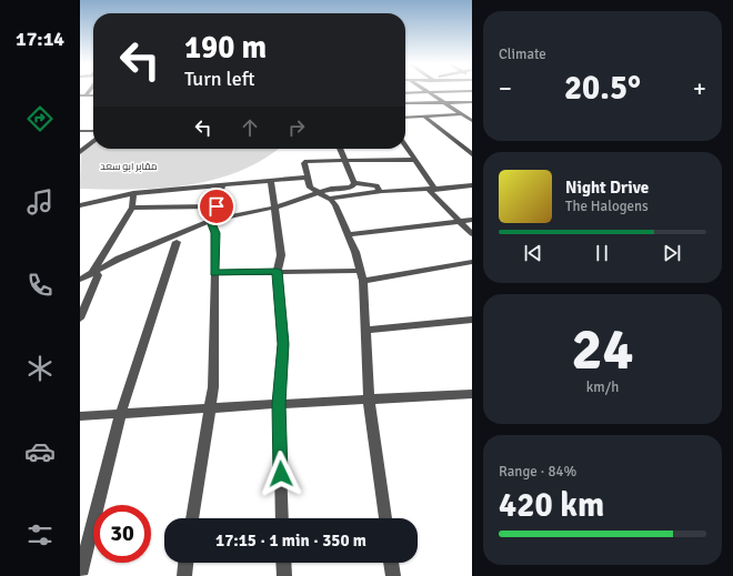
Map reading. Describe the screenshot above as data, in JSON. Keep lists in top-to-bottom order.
{
  "parks": ["مقابر ابو سعد"],
  "page": {
    "tabs": "17:14",
    "tile": [
      "Climate",
      ["24", "km/h"],
      ["Range · 84%", "420 km"]
    ],
    "turn": ["190 m", "Turn left"],
    "heat": ["−", "20.5°", "+"],
    "song": ["Night Drive", "The Halogens"],
    "limit": "30",
    "trip": "17:15 · 1 min · 350 m"
  }
}
